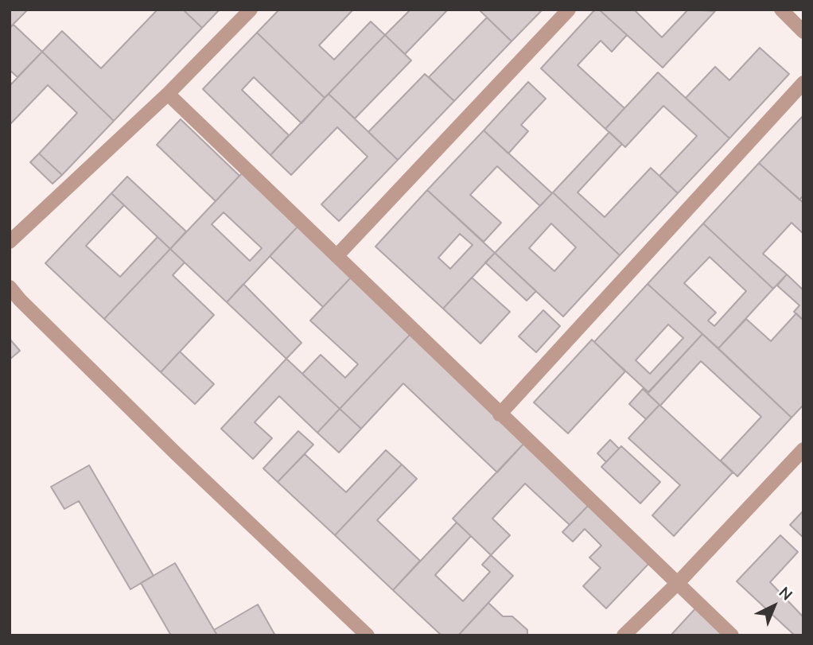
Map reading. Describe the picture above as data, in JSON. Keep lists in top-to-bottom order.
{
  "north": "top right"
}
